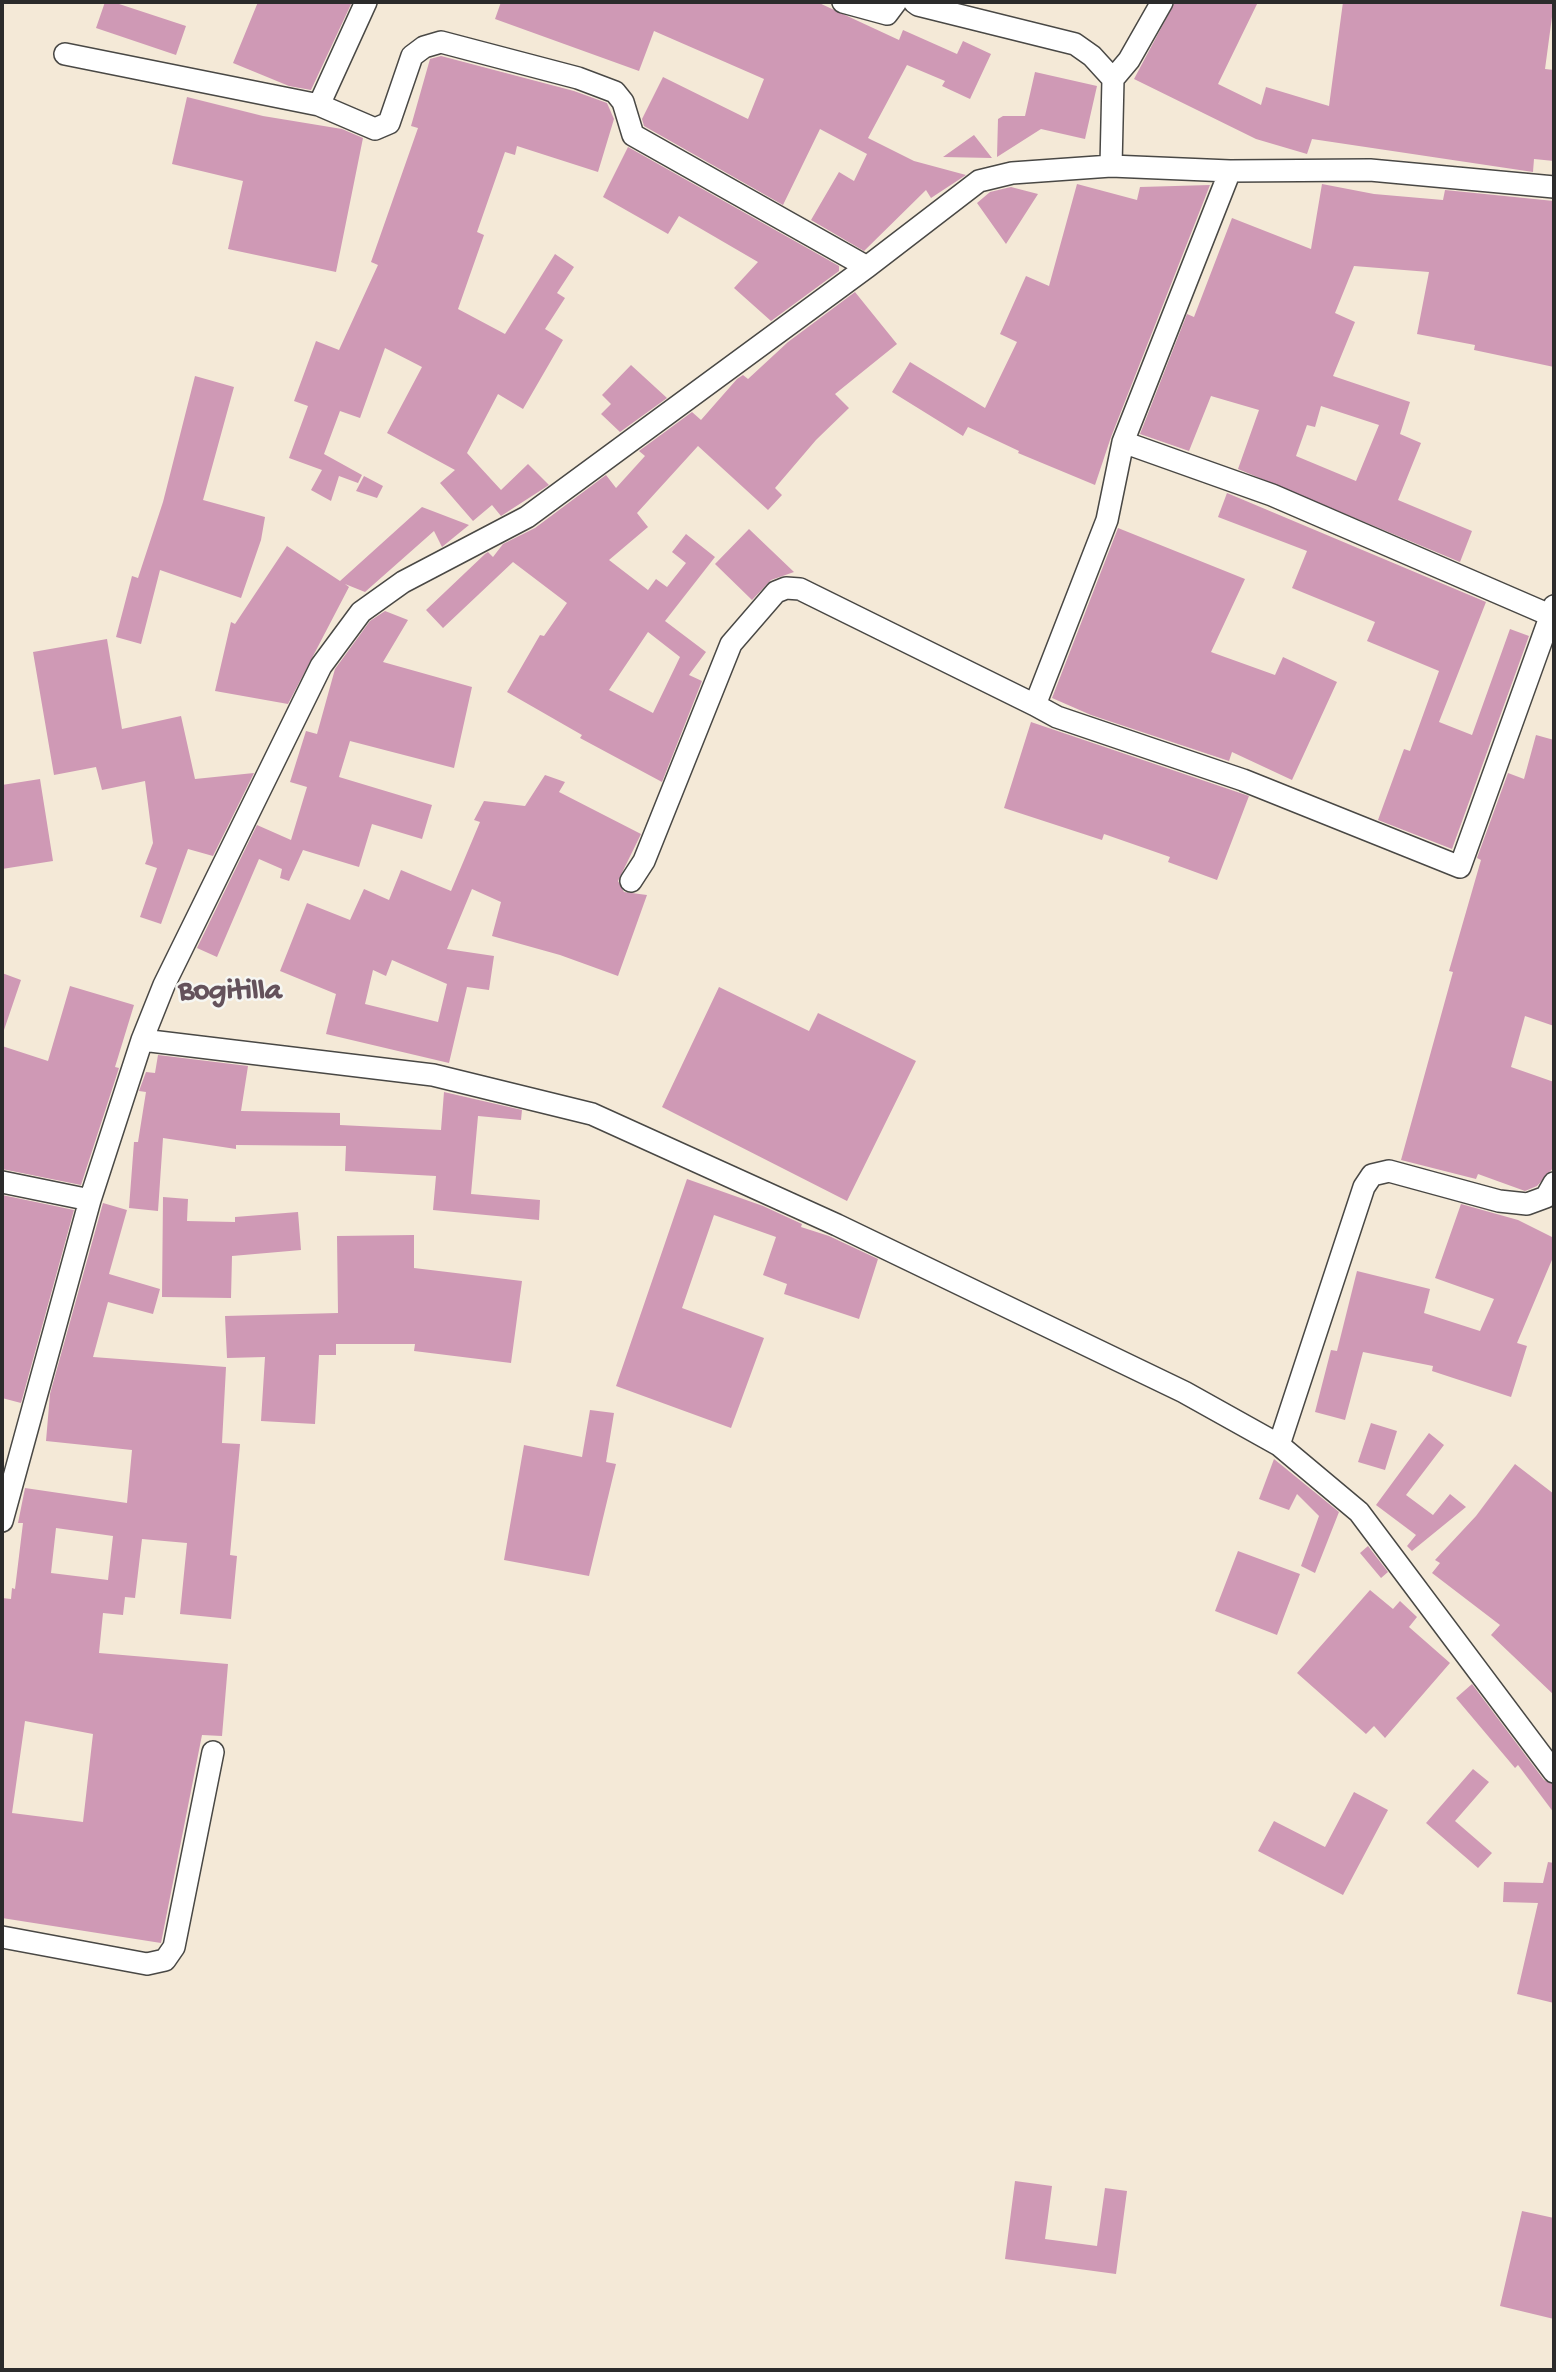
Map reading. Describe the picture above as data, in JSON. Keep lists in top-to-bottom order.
{
  "districts": ["Bogitilla"]
}
